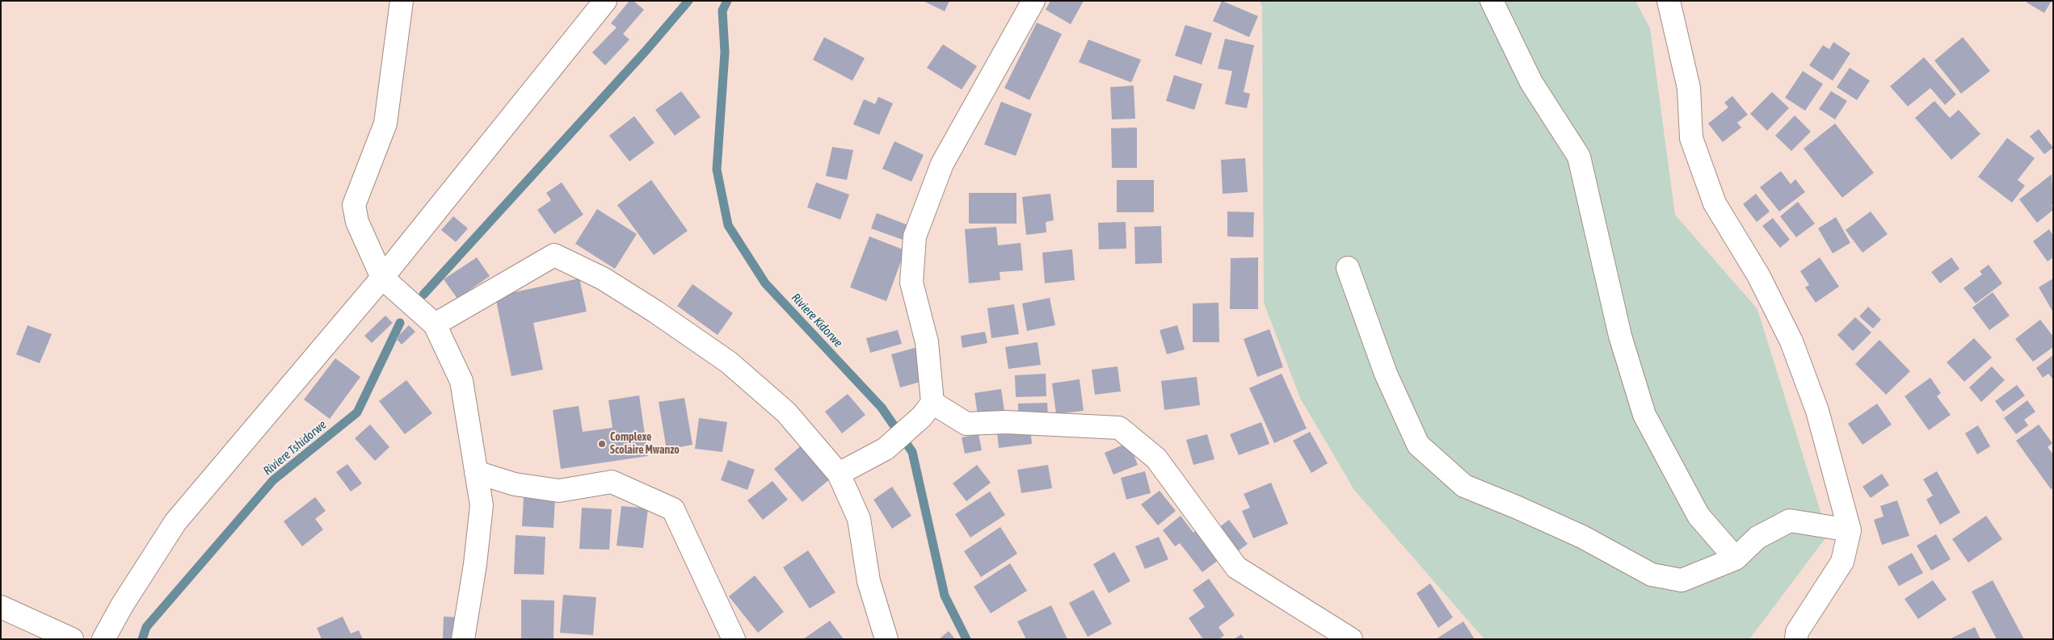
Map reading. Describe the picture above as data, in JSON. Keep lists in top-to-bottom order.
{
  "water": ["Riviere Kidorwe", "Riviere Tshidorwe"],
  "places": ["Complexe Scolaire Mwanzo"]
}
